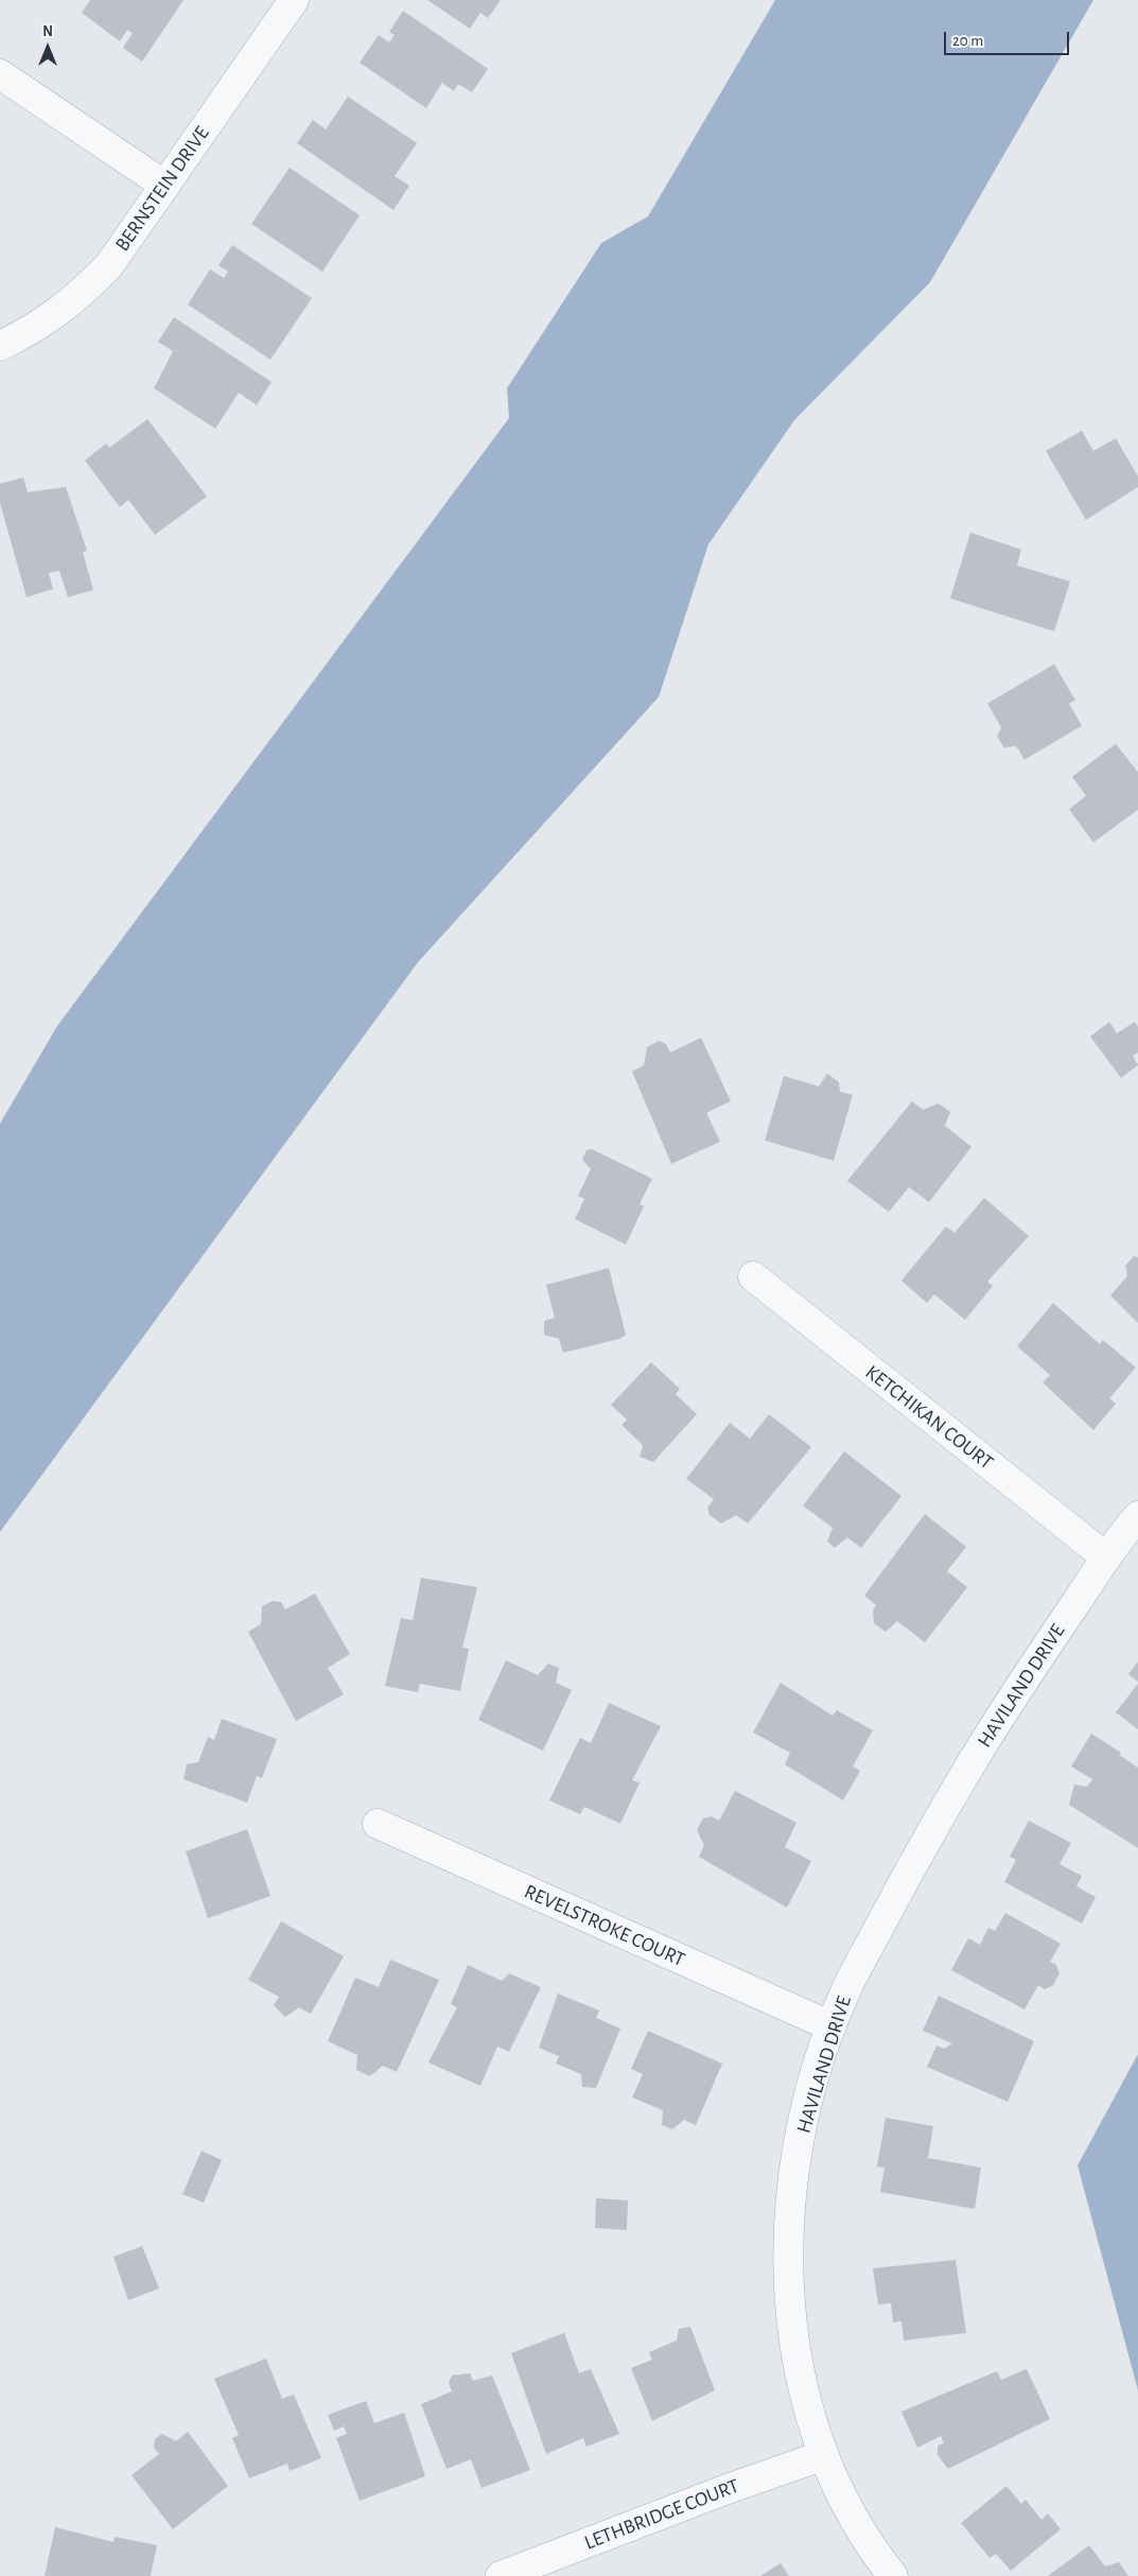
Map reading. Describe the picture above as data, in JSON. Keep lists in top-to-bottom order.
{
  "streets": {
    "street": [
      "BERNSTEIN DRIVE",
      "KETCHIKAN COURT",
      "HAVILAND DRIVE",
      "REVELSTROKE COURT",
      "LETHBRIDGE COURT"
    ]
  },
  "crossings": [
    ["KETCHIKAN COURT", "HAVILAND DRIVE"],
    ["HAVILAND DRIVE", "REVELSTROKE COURT"],
    ["HAVILAND DRIVE", "LETHBRIDGE COURT"]
  ],
  "scale_bar": "20 m",
  "north": "top"
}
